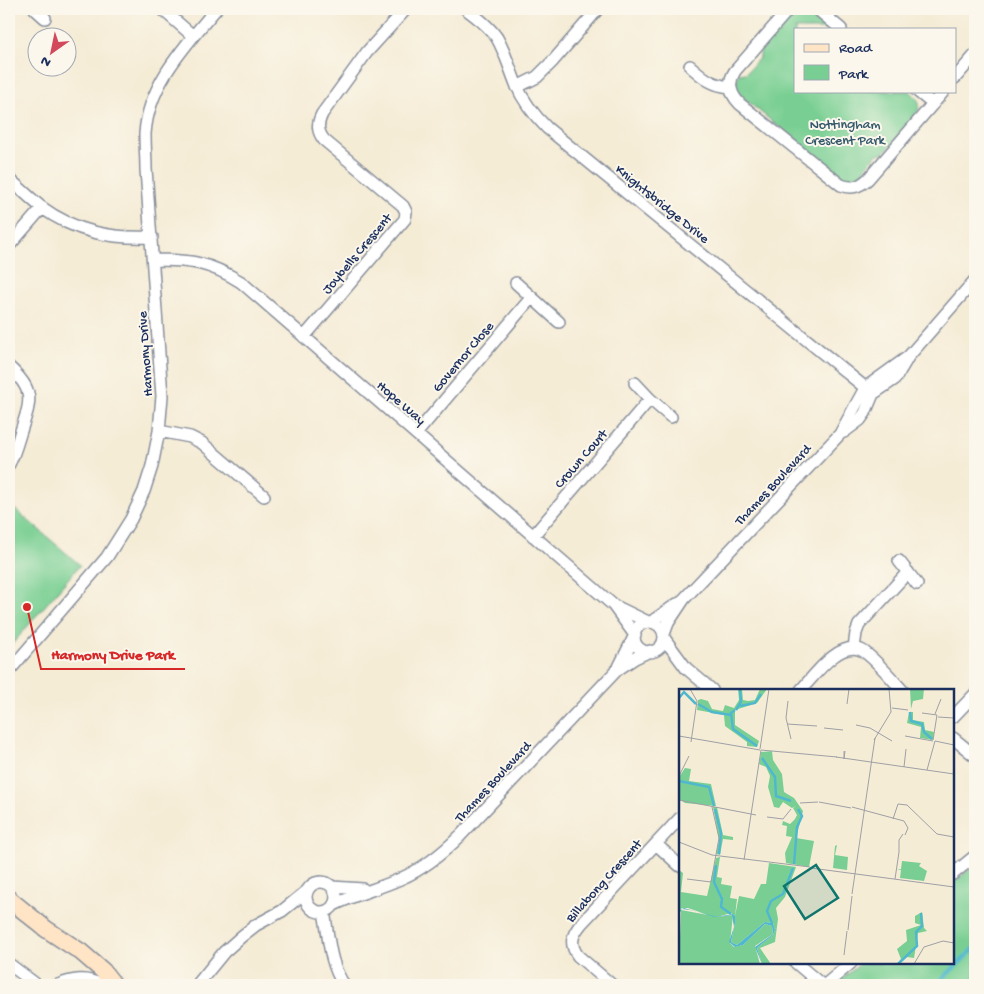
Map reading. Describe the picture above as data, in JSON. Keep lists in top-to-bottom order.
{
  "streets": {
    "street": [
      "Knightsbridge Drive",
      "Joybells Crescent",
      "Harmony Drive",
      "Governor Close",
      "Hope Way",
      "Crown Court",
      "Thames Boulevard",
      "Billabong Crescent"
    ]
  },
  "crossings": [
    ["Knightsbridge Drive", "Thames Boulevard"],
    ["Joybells Crescent", "Hope Way"],
    ["Harmony Drive", "Hope Way"],
    ["Governor Close", "Hope Way"],
    ["Hope Way", "Crown Court"],
    ["Hope Way", "Thames Boulevard"]
  ],
  "parks": ["Nottingham Crescent Park"],
  "places": ["Harmony Drive Park"],
  "legend": ["Road", "Park"],
  "north": "bottom left"
}
